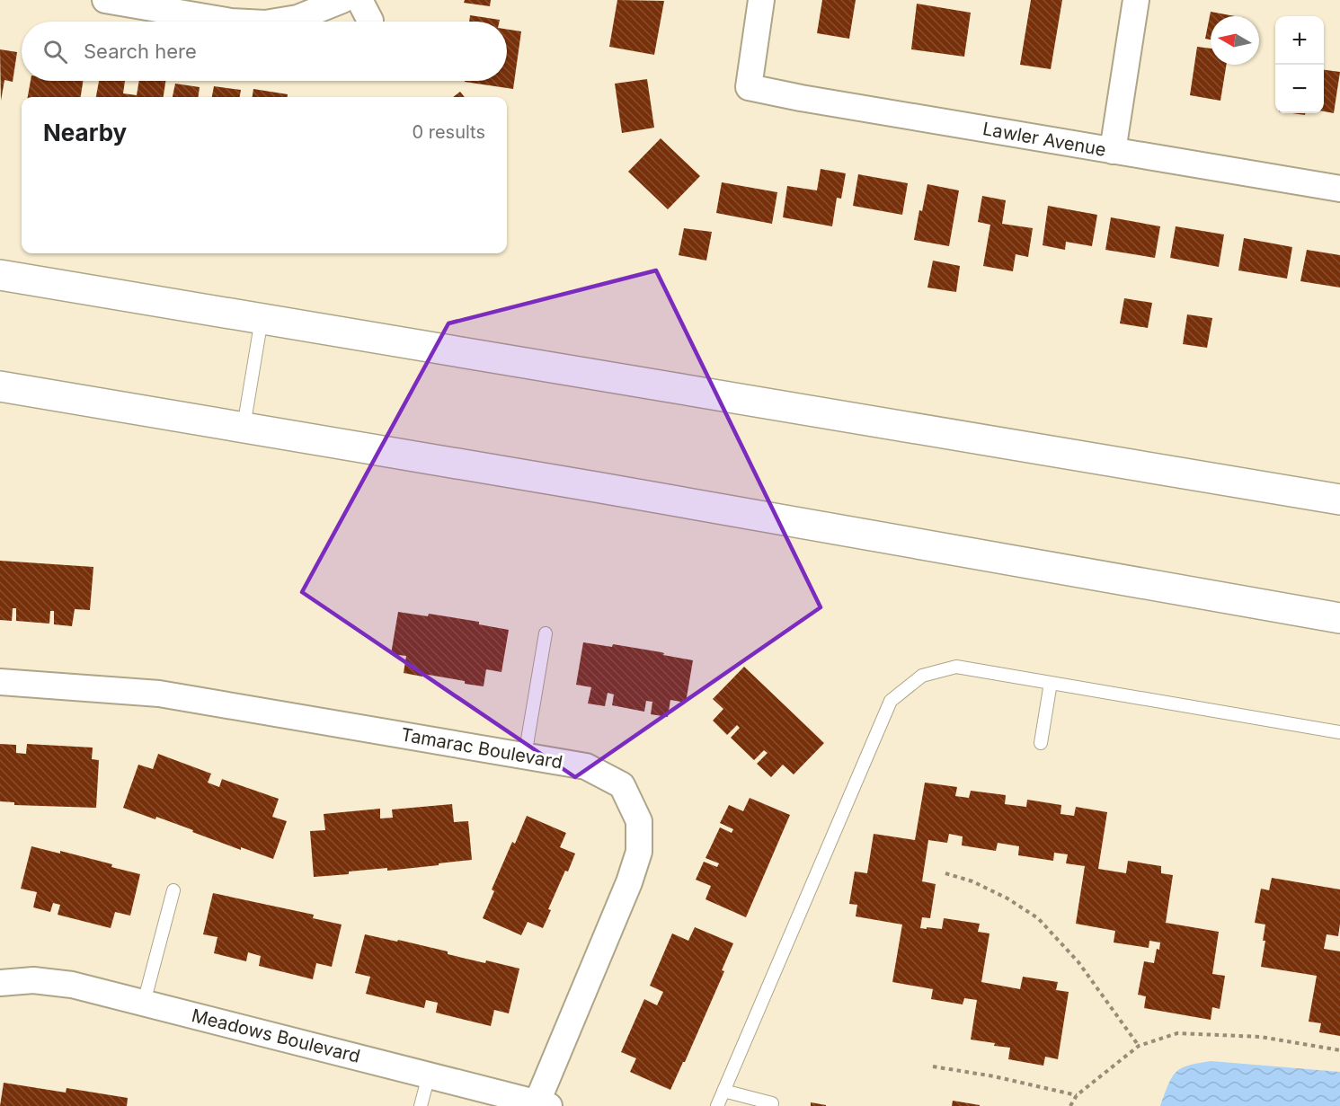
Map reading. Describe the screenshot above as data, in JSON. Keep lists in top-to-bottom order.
{
  "streets": {
    "street": ["Lawler Avenue", "Tamarac Boulevard", "Meadows Boulevard"]
  },
  "crossings": [
    ["Tamarac Boulevard", "Meadows Boulevard"]
  ],
  "north": "left",
  "page": {
    "map_buttons": ["+", "−"],
    "search": "Search here",
    "heading": ["Nearby", "0 results"]
  }
}
